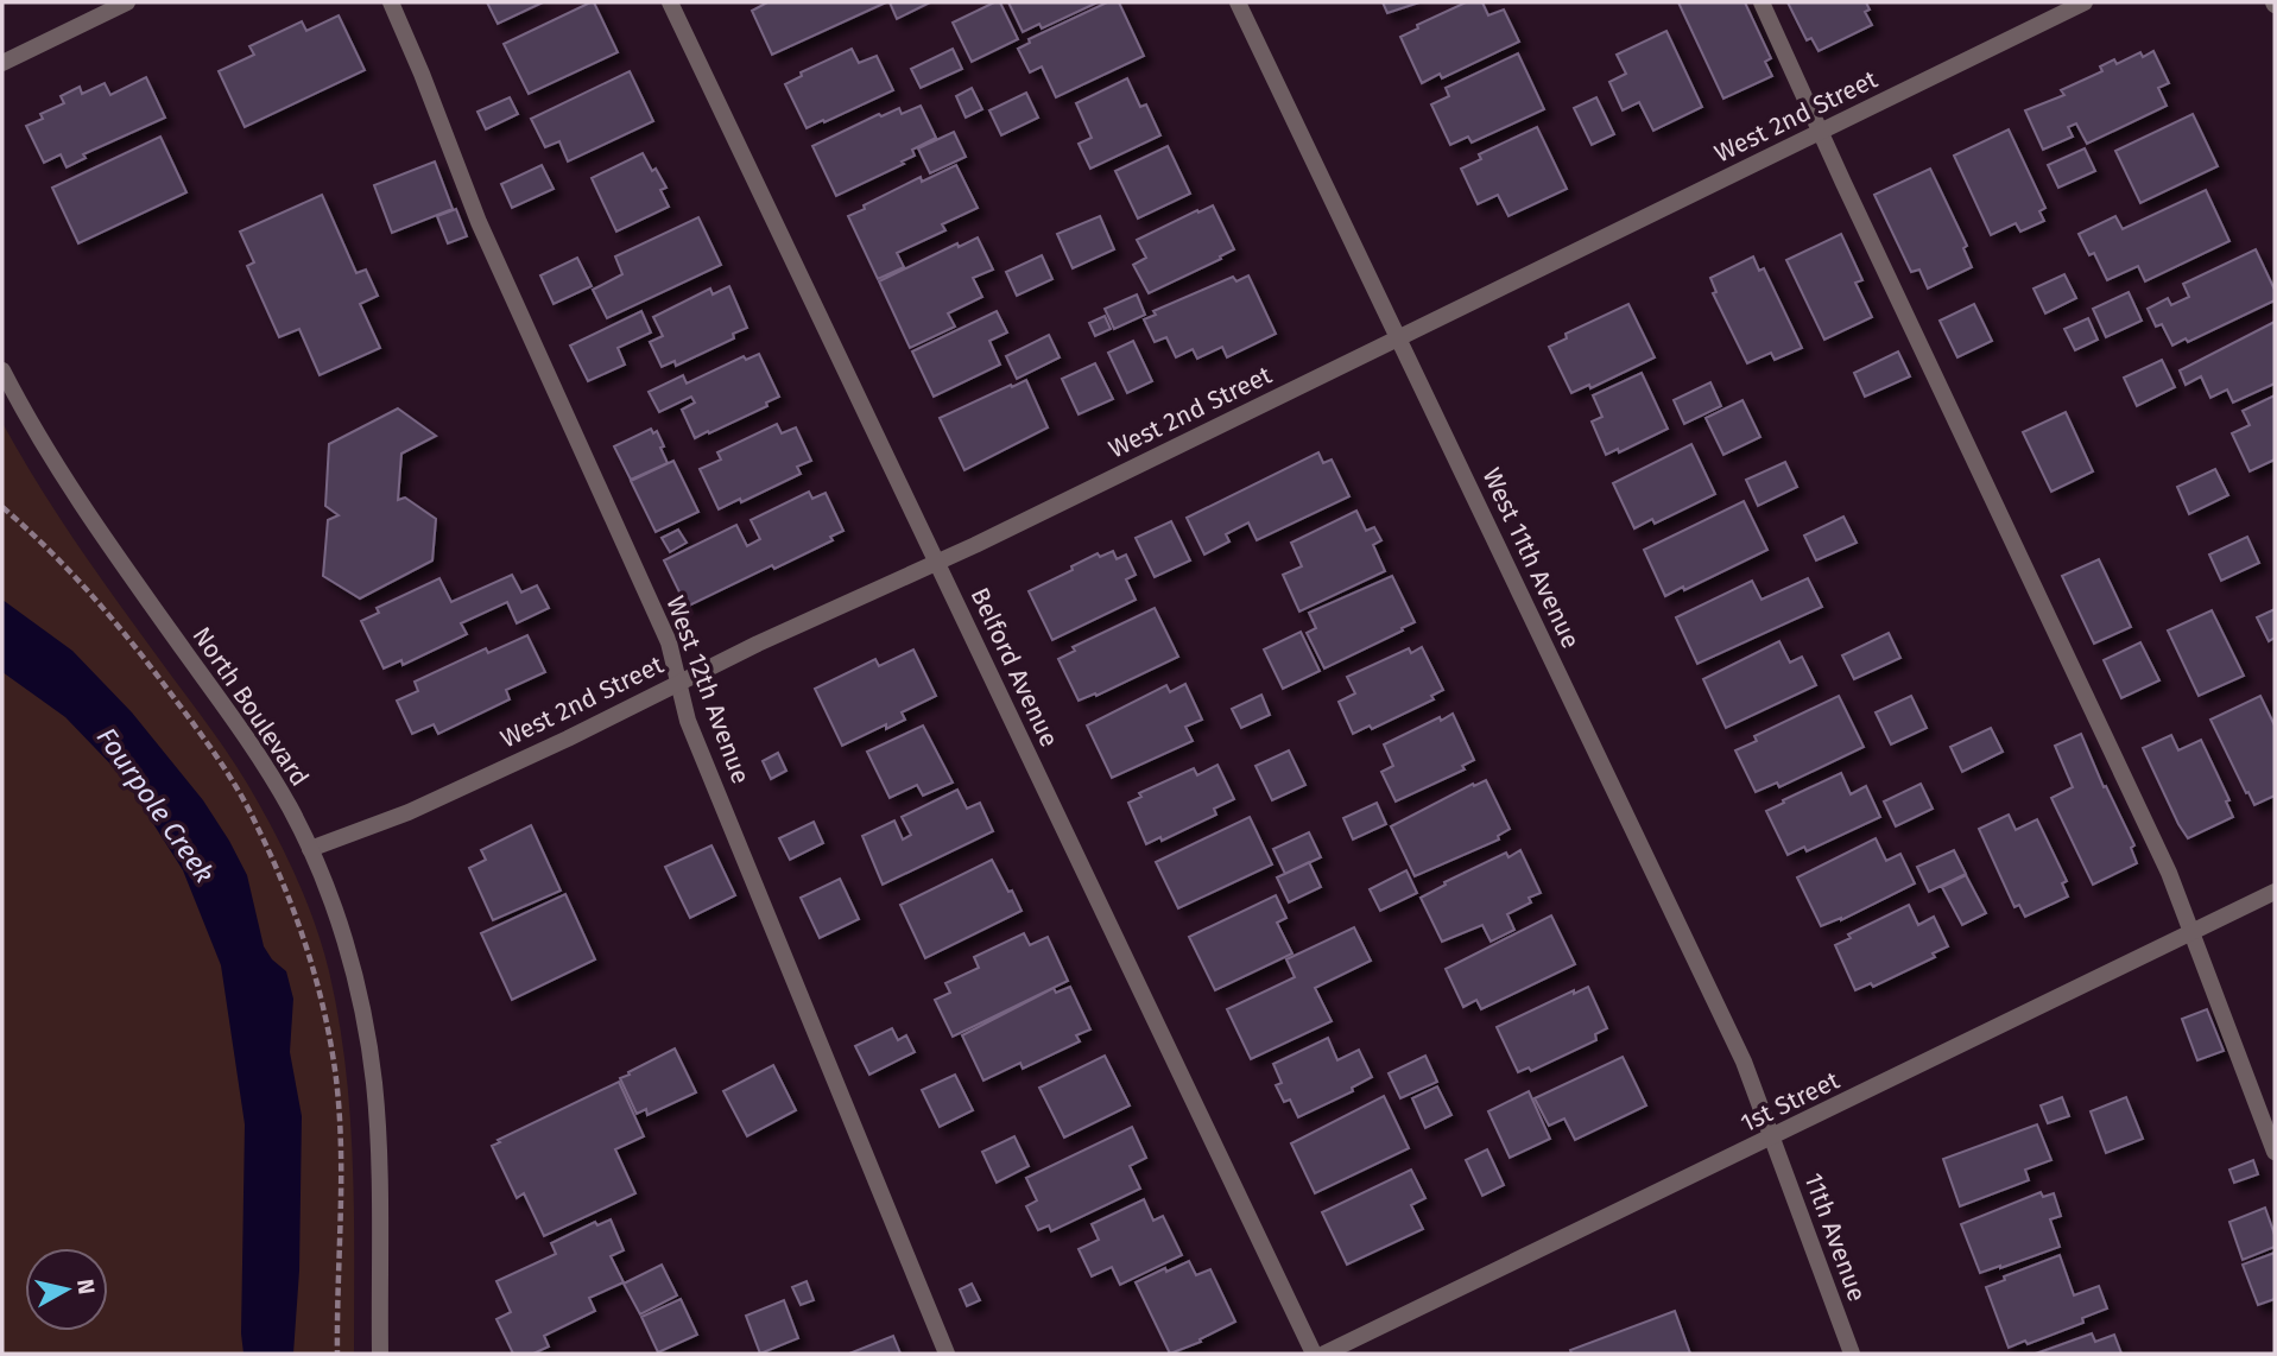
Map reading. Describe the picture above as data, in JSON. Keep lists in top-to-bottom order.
{
  "streets": {
    "street": [
      "West 2nd Street",
      "West 11th Avenue",
      "Belford Avenue",
      "West 12th Avenue",
      "North Boulevard",
      "1st Street",
      "11th Avenue"
    ]
  },
  "crossings": [
    ["West 2nd Street", "West 11th Avenue"],
    ["West 2nd Street", "Belford Avenue"],
    ["West 2nd Street", "West 12th Avenue"],
    ["West 2nd Street", "North Boulevard"],
    ["West 11th Avenue", "1st Street"],
    ["West 11th Avenue", "11th Avenue"],
    ["1st Street", "11th Avenue"]
  ],
  "water": ["Fourpole Creek"],
  "north": "right"
}
